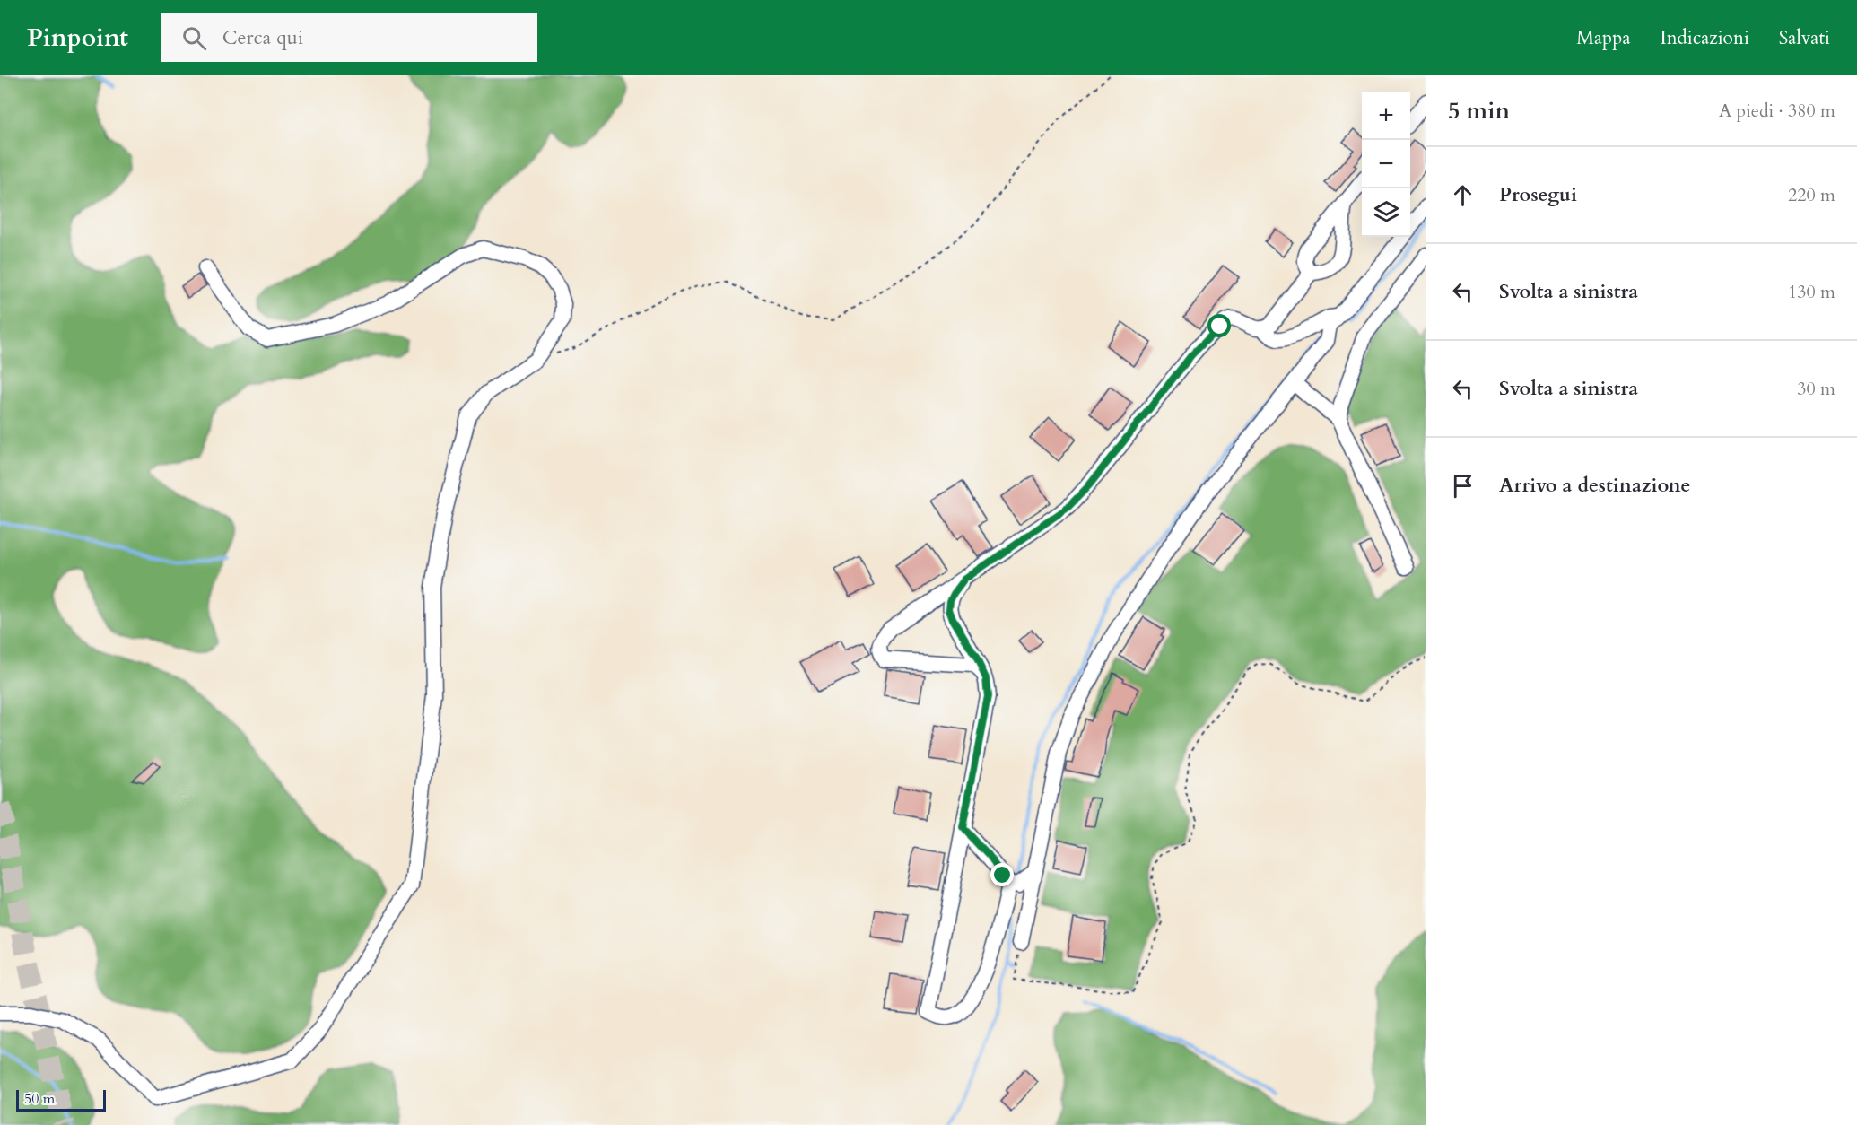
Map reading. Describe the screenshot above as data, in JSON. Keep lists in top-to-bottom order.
{
  "scale_bar": "50 m",
  "page": {
    "header": "Pinpoint",
    "search": "Cerca qui",
    "nav": ["Mappa", "Indicazioni", "Salvati"],
    "heading": ["5 min", "A piedi · 380 m"],
    "map_buttons": ["+", "−"],
    "list": [
      ["Prosegui", "220 m"],
      ["Svolta a sinistra", "130 m"],
      ["Svolta a sinistra", "30 m"],
      "Arrivo a destinazione"
    ],
    "scale": "50 m"
  }
}
